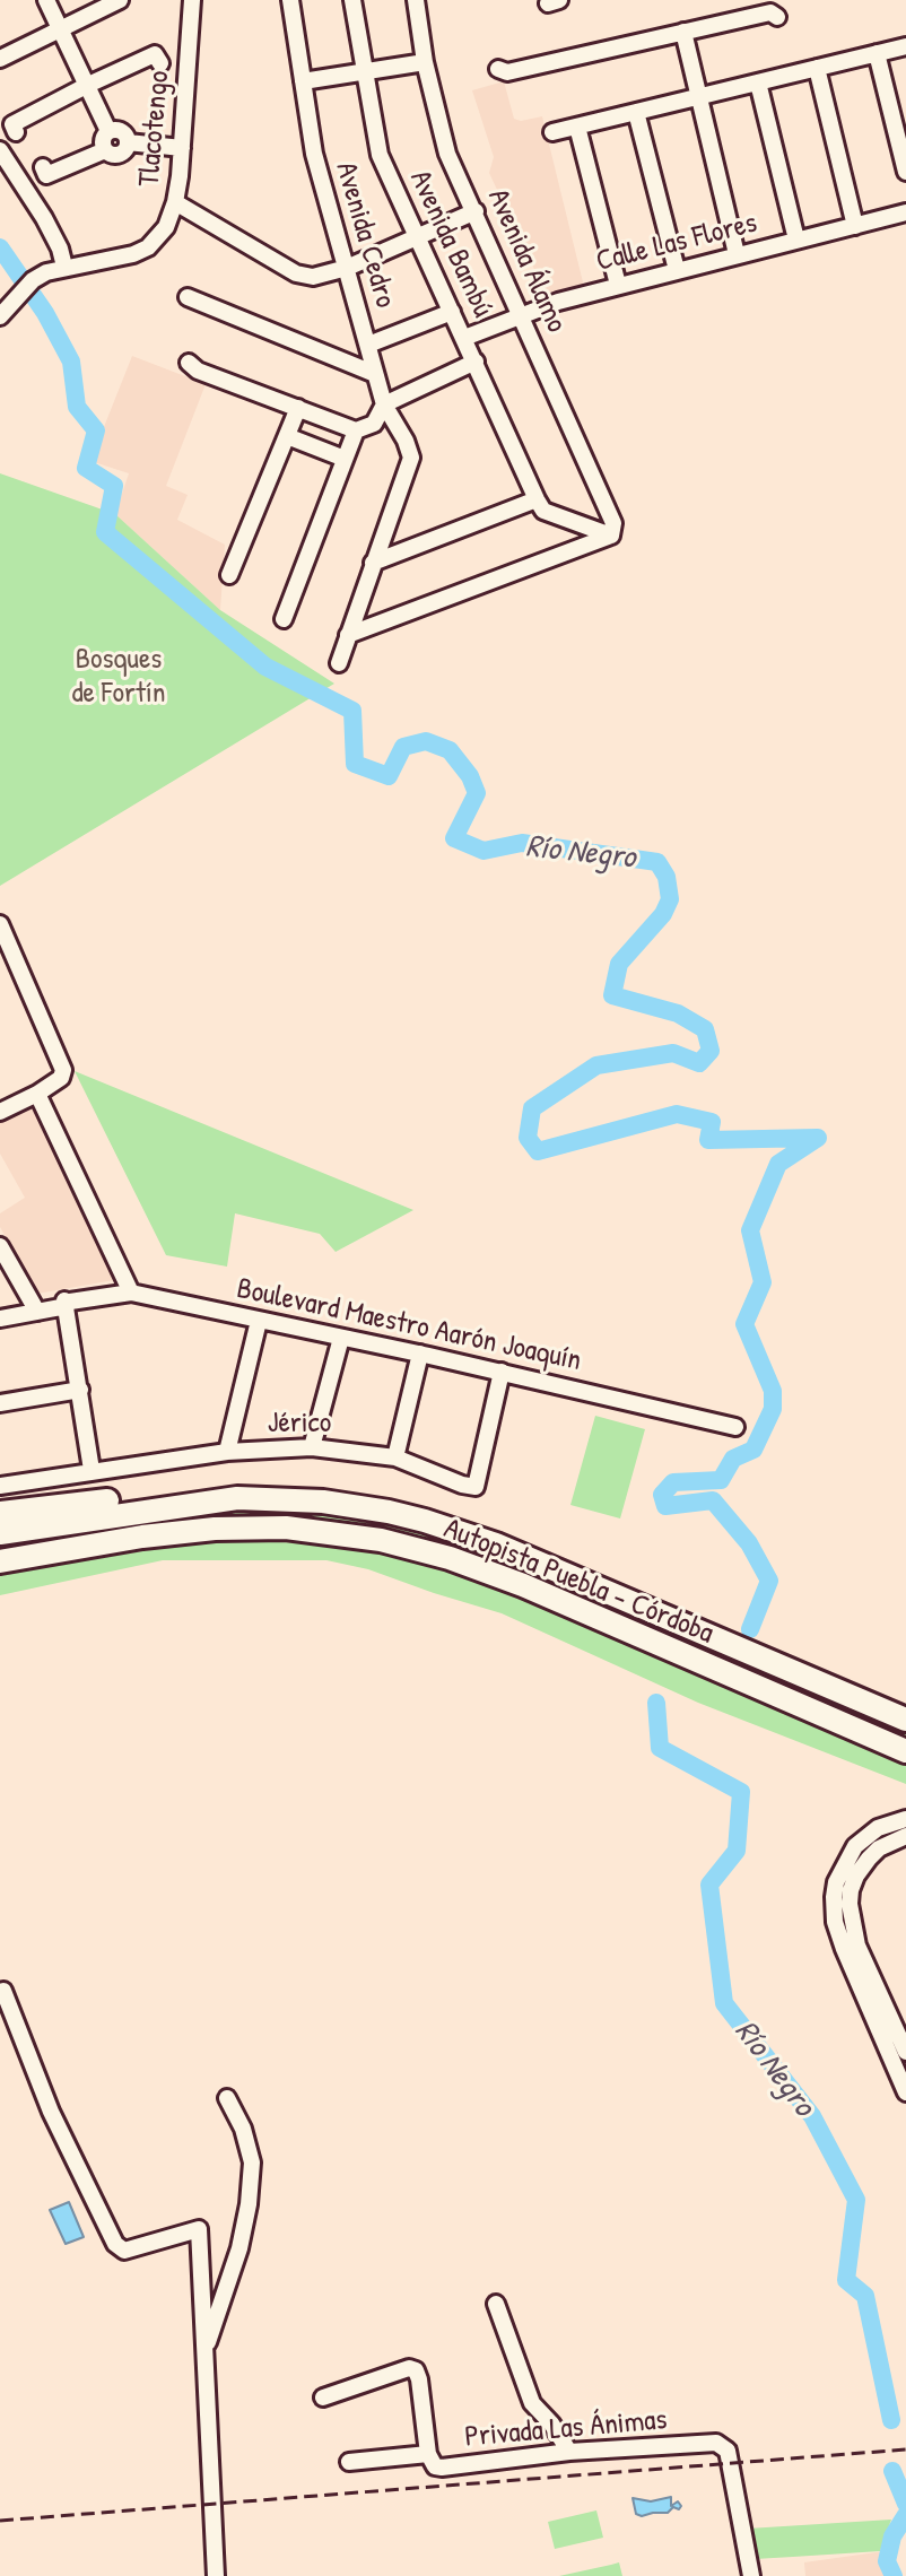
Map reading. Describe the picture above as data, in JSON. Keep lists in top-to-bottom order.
{
  "streets": {
    "highway": ["Autopista Puebla - Córdoba"],
    "street": [
      "Tlacotengo",
      "Avenida Cedro",
      "Calle Las Flores",
      "Avenida Bambú",
      "Avenida Álamo",
      "Boulevard Maestro Aarón Joaquín",
      "Jérico",
      "Privada Las Ánimas"
    ]
  },
  "crossings": [
    ["Calle Las Flores", "Avenida Bambú"],
    ["Calle Las Flores", "Avenida Álamo"],
    ["Boulevard Maestro Aarón Joaquín", "Jérico"]
  ],
  "water": ["Río Negro"],
  "parks": ["Bosques de Fortín"]
}
